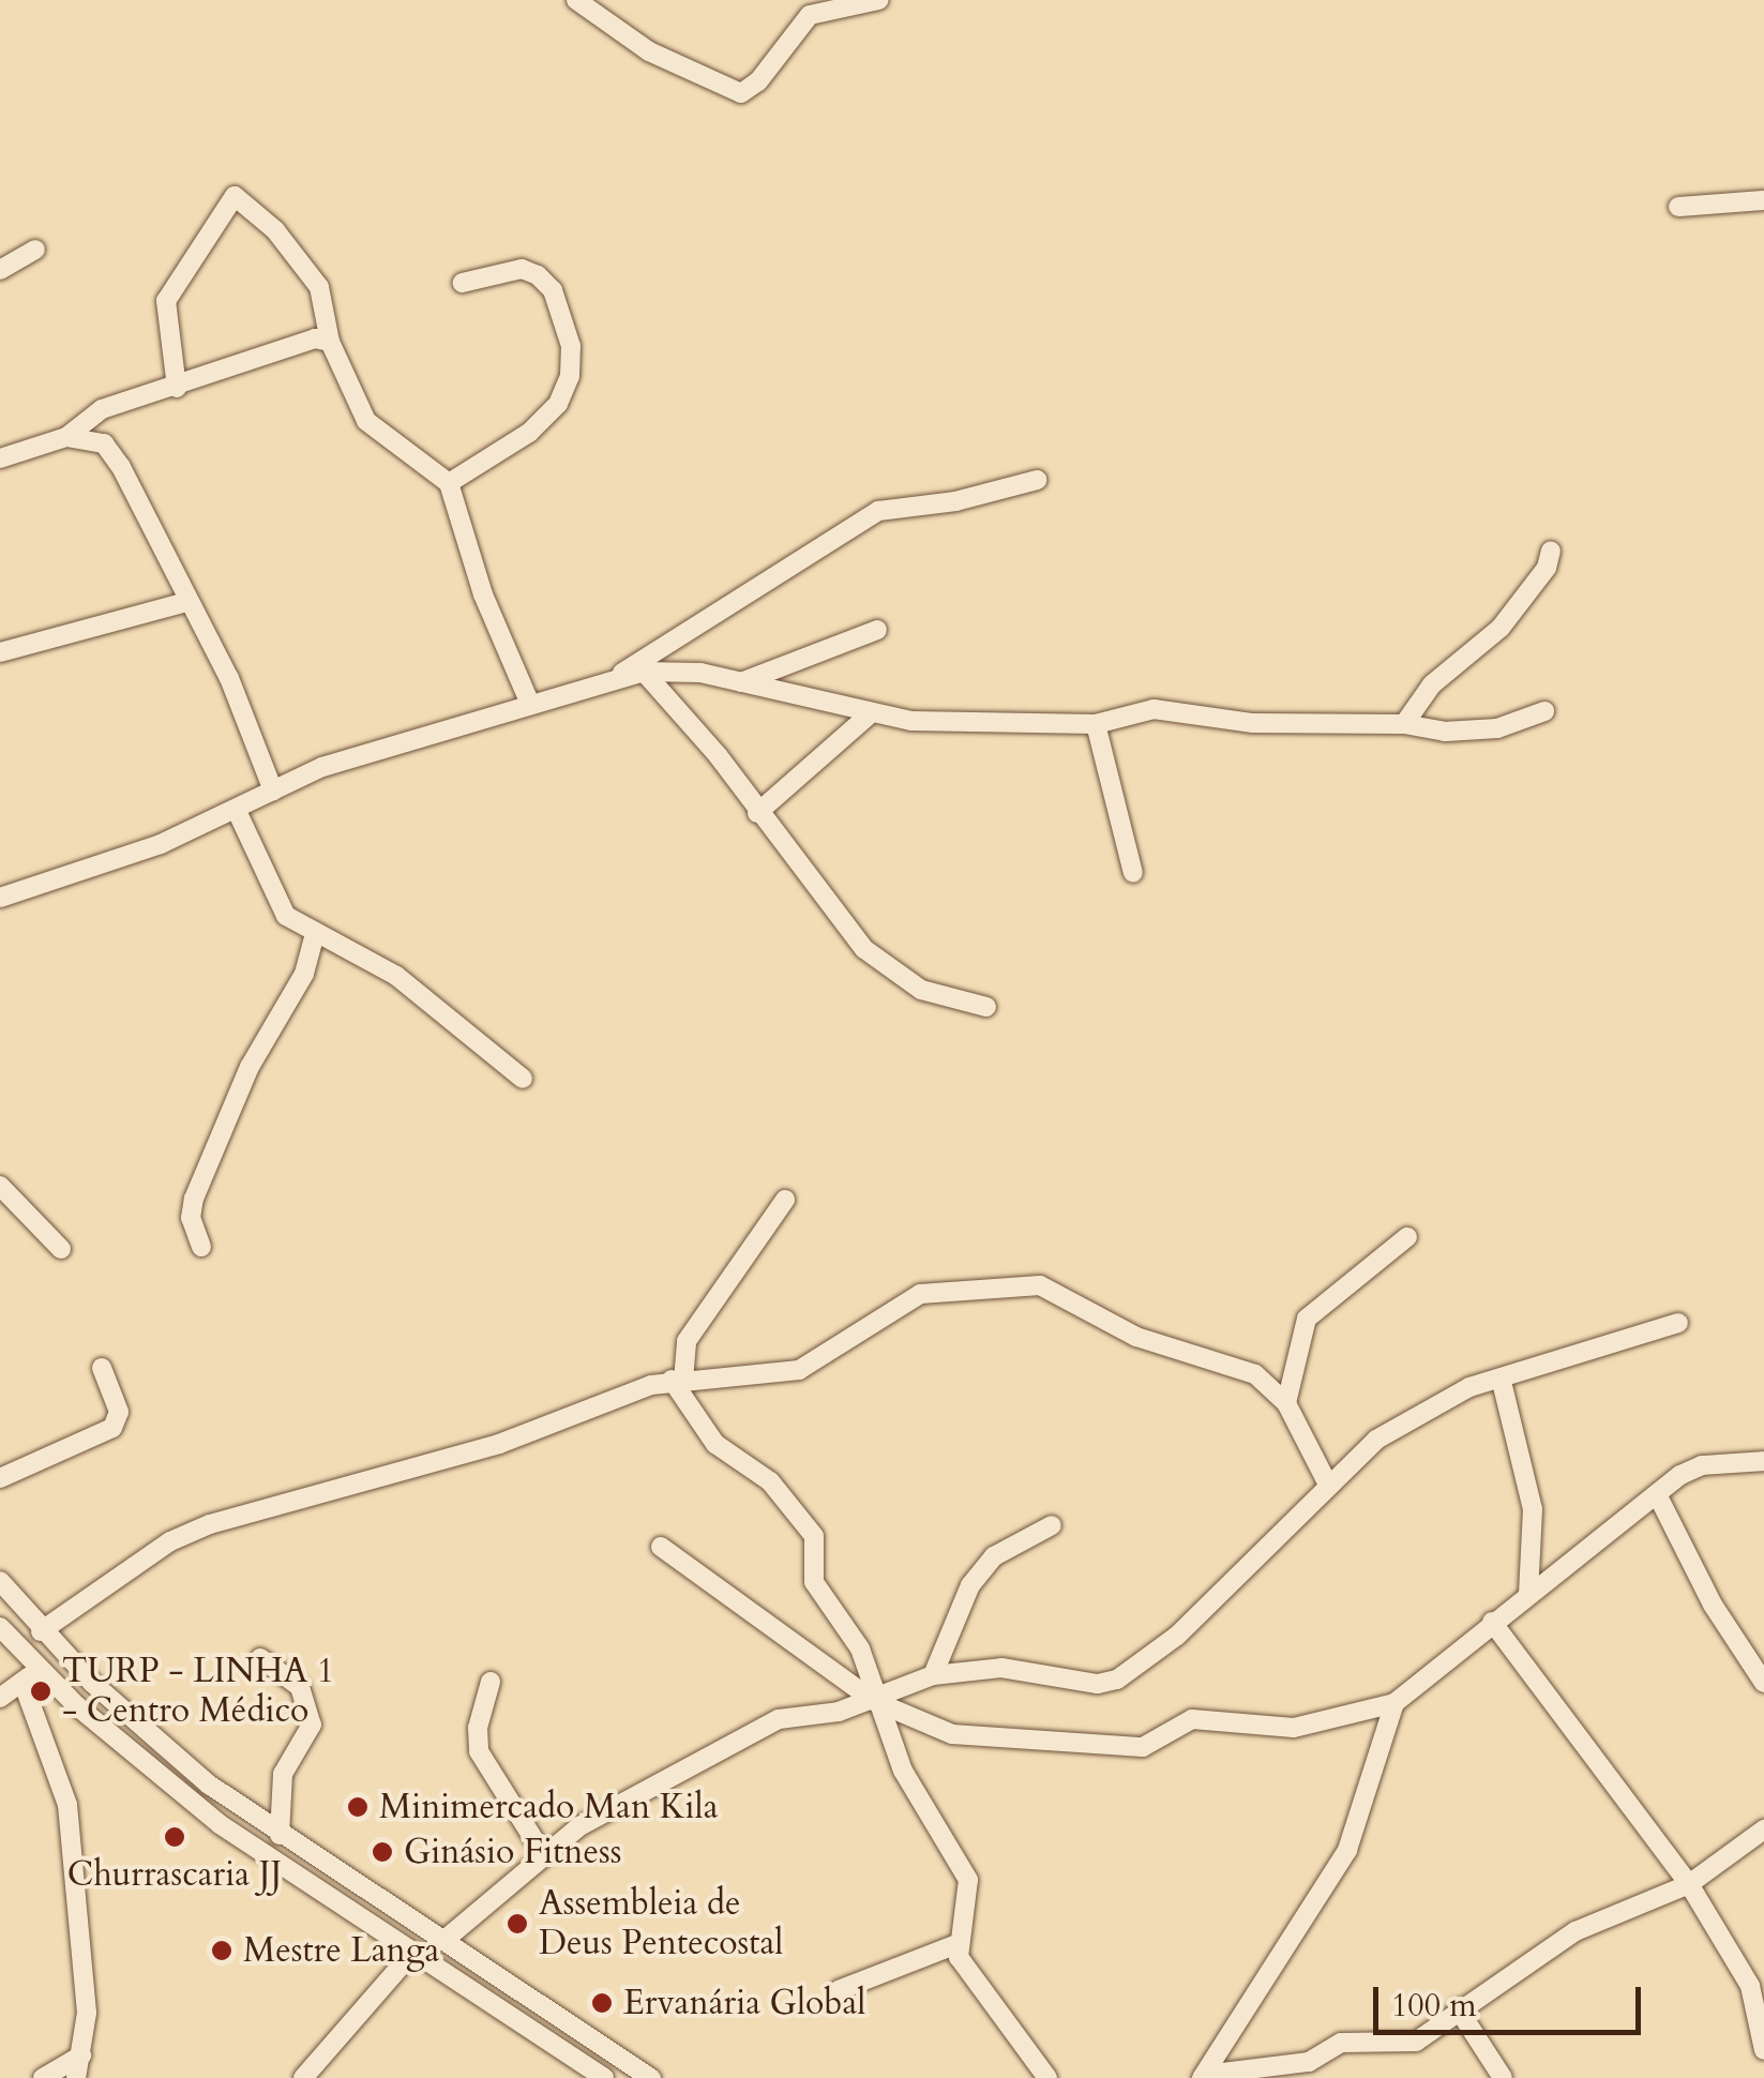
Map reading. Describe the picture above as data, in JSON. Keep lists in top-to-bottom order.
{
  "places": [
    "TURP - LINHA 1 - Centro Médico",
    "Minimercado Man Kila",
    "Churrascaria JJ",
    "Ginásio Fitness",
    "Assembleia de Deus Pentecostal",
    "Mestre Langa",
    "Ervanária Global"
  ],
  "scale_bar": "100 m"
}
